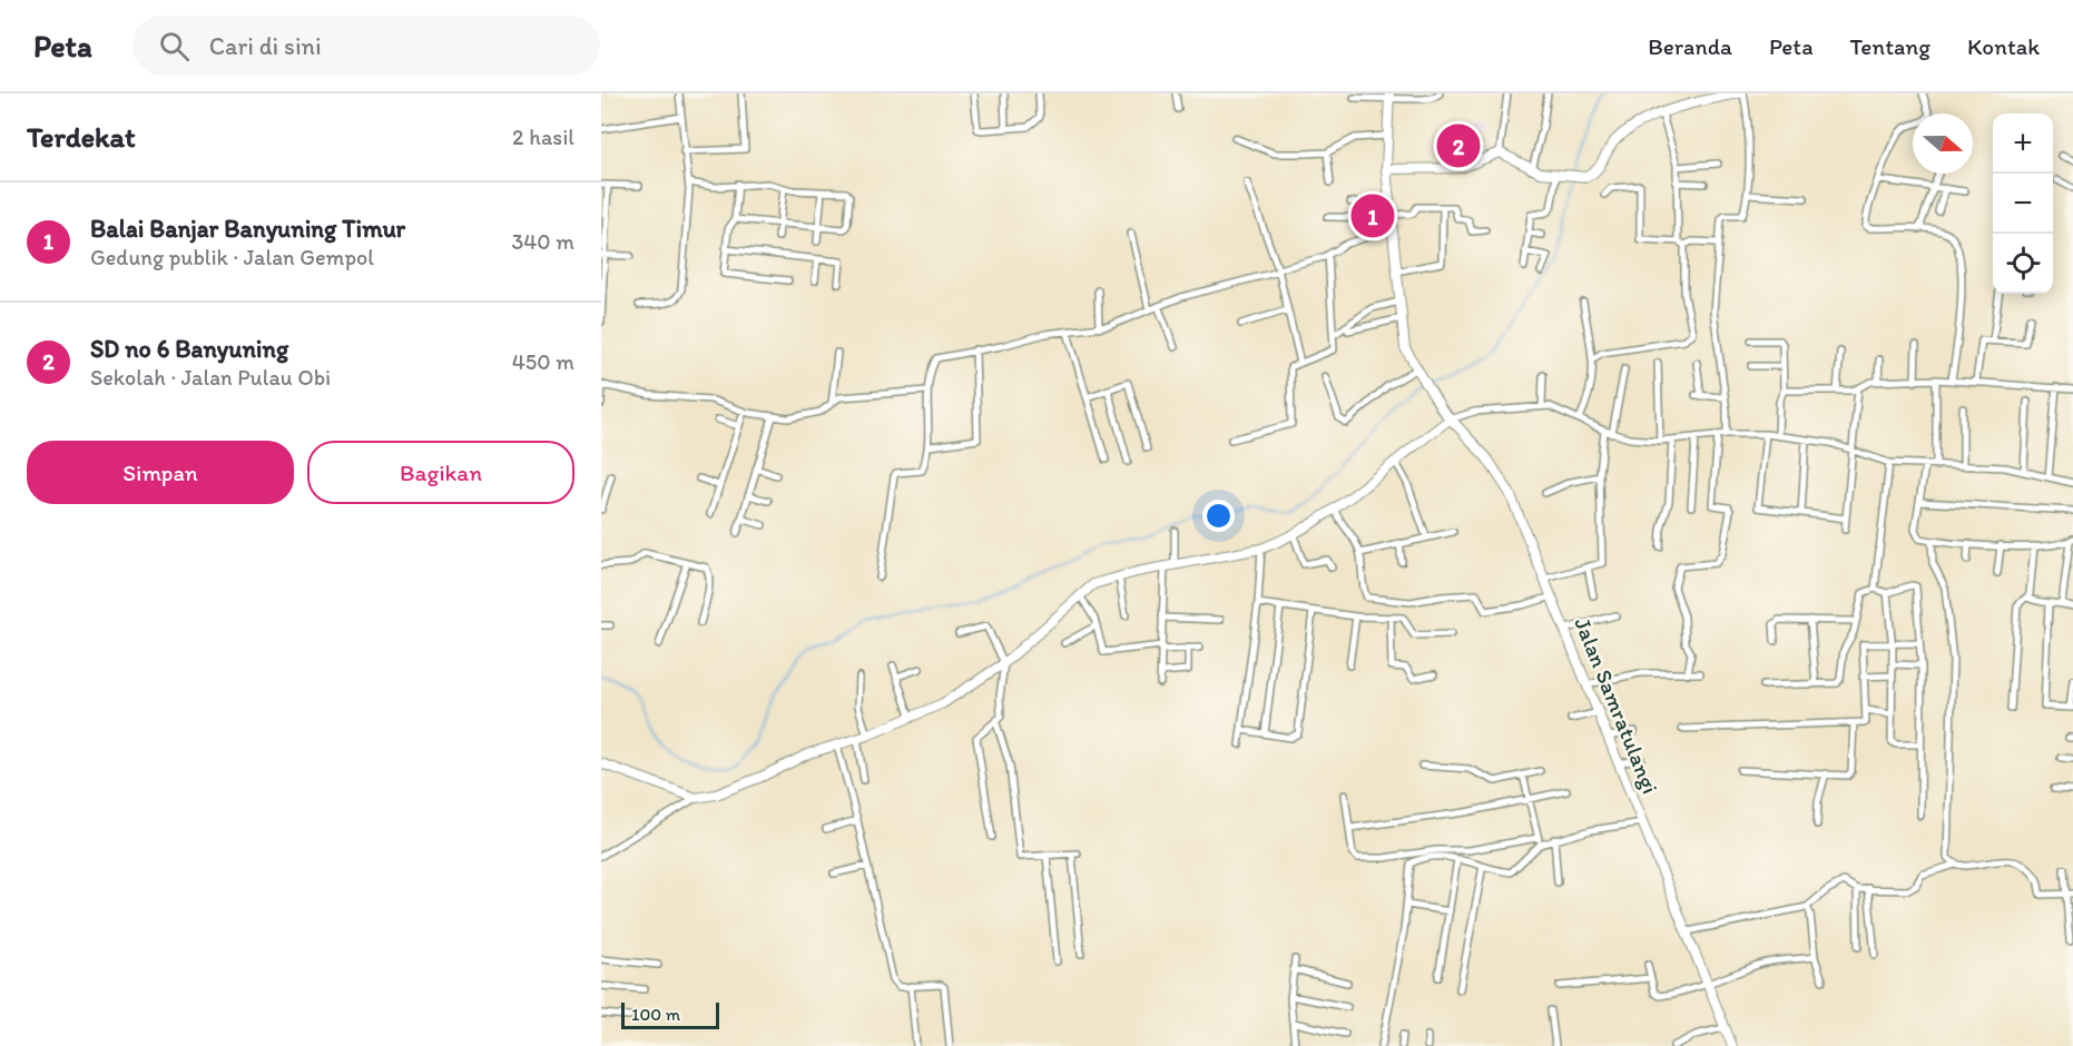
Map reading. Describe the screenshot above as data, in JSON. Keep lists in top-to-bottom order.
{
  "streets": {
    "street": ["Jalan Samratulangi"]
  },
  "scale_bar": "100 m",
  "north": "right",
  "page": {
    "header": "Peta",
    "search": "Cari di sini",
    "nav": [
      "Beranda",
      "Peta",
      "Tentang",
      "Kontak"
    ],
    "heading": ["Terdekat", "2 hasil"],
    "map_buttons": ["+", "−"],
    "pins": ["2", "1"],
    "list": [
      {
        "mark": "1",
        "name": "Balai Banjar Banyuning Timur",
        "note": "Gedung publik · Jalan Gempol",
        "value": "340 m"
      },
      {
        "mark": "2",
        "name": "SD no 6 Banyuning",
        "note": "Sekolah · Jalan Pulau Obi",
        "value": "450 m"
      }
    ],
    "buttons": ["Simpan", "Bagikan"],
    "scale": "100 m"
  }
}
